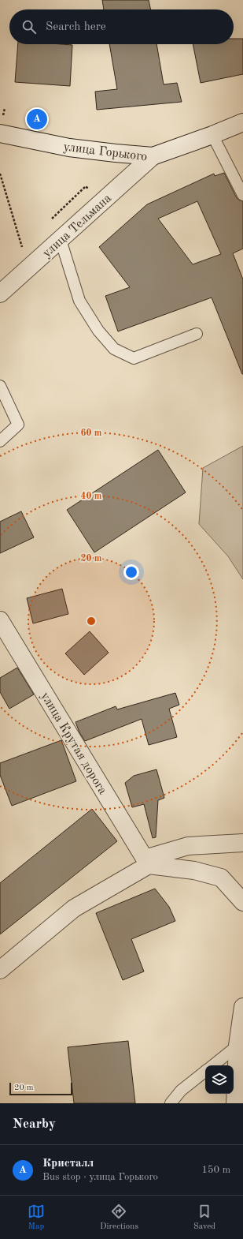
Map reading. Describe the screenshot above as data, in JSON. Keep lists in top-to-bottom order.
{
  "streets": {
    "street": ["улица Горького", "улица Тельмана", "улица Крутая дорога"]
  },
  "crossings": [
    ["улица Горького", "улица Тельмана"]
  ],
  "scale_bar": "20 m",
  "page": {
    "search": "Search here",
    "pins": "A",
    "scale": "20 m",
    "heading": "Nearby",
    "list": [
      {
        "mark": "A",
        "name": "Кристалл",
        "note": "Bus stop · улица Горького",
        "value": "150 m"
      }
    ],
    "nav": ["Map", "Directions", "Saved"]
  },
  "rings": ["60 m", "40 m", "20 m"]
}
